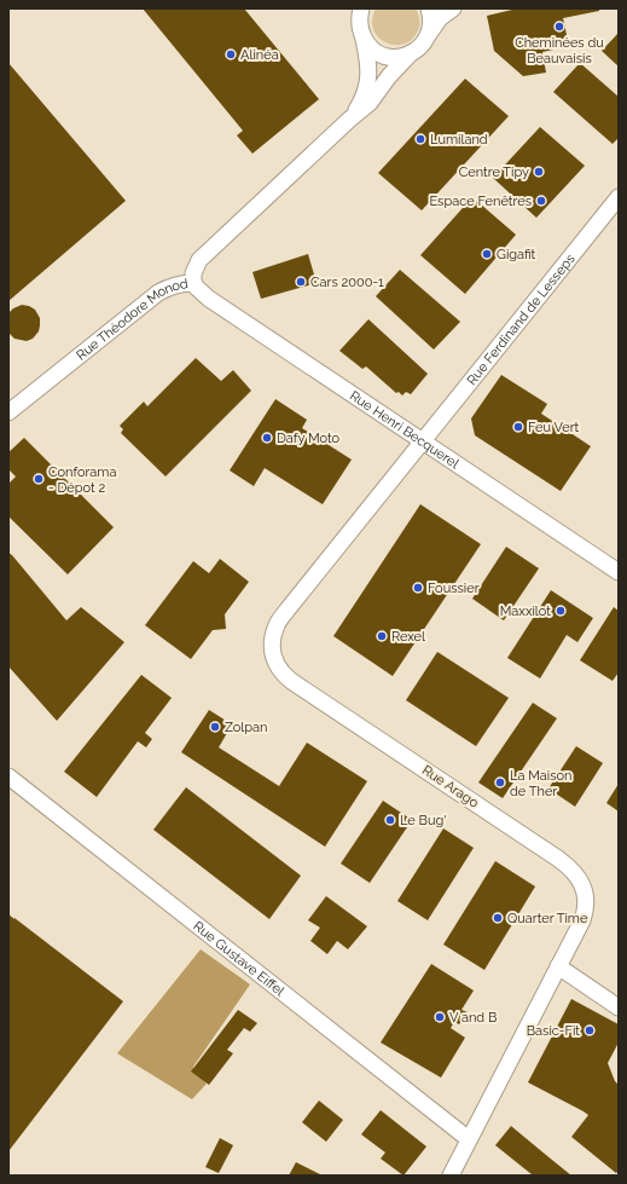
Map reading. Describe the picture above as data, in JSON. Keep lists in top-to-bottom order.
{
  "streets": {
    "street": [
      "Rue Ferdinand de Lesseps",
      "Rue Théodore Monod",
      "Rue Henri Becquerel",
      "Rue Arago",
      "Rue Gustave Eiffel"
    ]
  },
  "crossings": [
    ["Rue Ferdinand de Lesseps", "Rue Henri Becquerel"],
    ["Rue Ferdinand de Lesseps", "Rue Arago"],
    ["Rue Théodore Monod", "Rue Henri Becquerel"],
    ["Rue Henri Becquerel", "Rue Arago"],
    ["Rue Arago", "Rue Gustave Eiffel"]
  ],
  "places": [
    "Cheminées du Beauvaisis",
    "Alinéa",
    "Lumiland",
    "Centre Tipy",
    "Espace Fenêtres",
    "Gigafit",
    "Cars 2000-1",
    "Feu Vert",
    "Dafy Moto",
    "Conforama - Dépot 2",
    "Foussier",
    "Maxxilot",
    "Rexel",
    "Zolpan",
    "La Maison de Ther",
    "Le Bug'",
    "Quarter Time",
    "V and B",
    "Basic-Fit"
  ]
}
